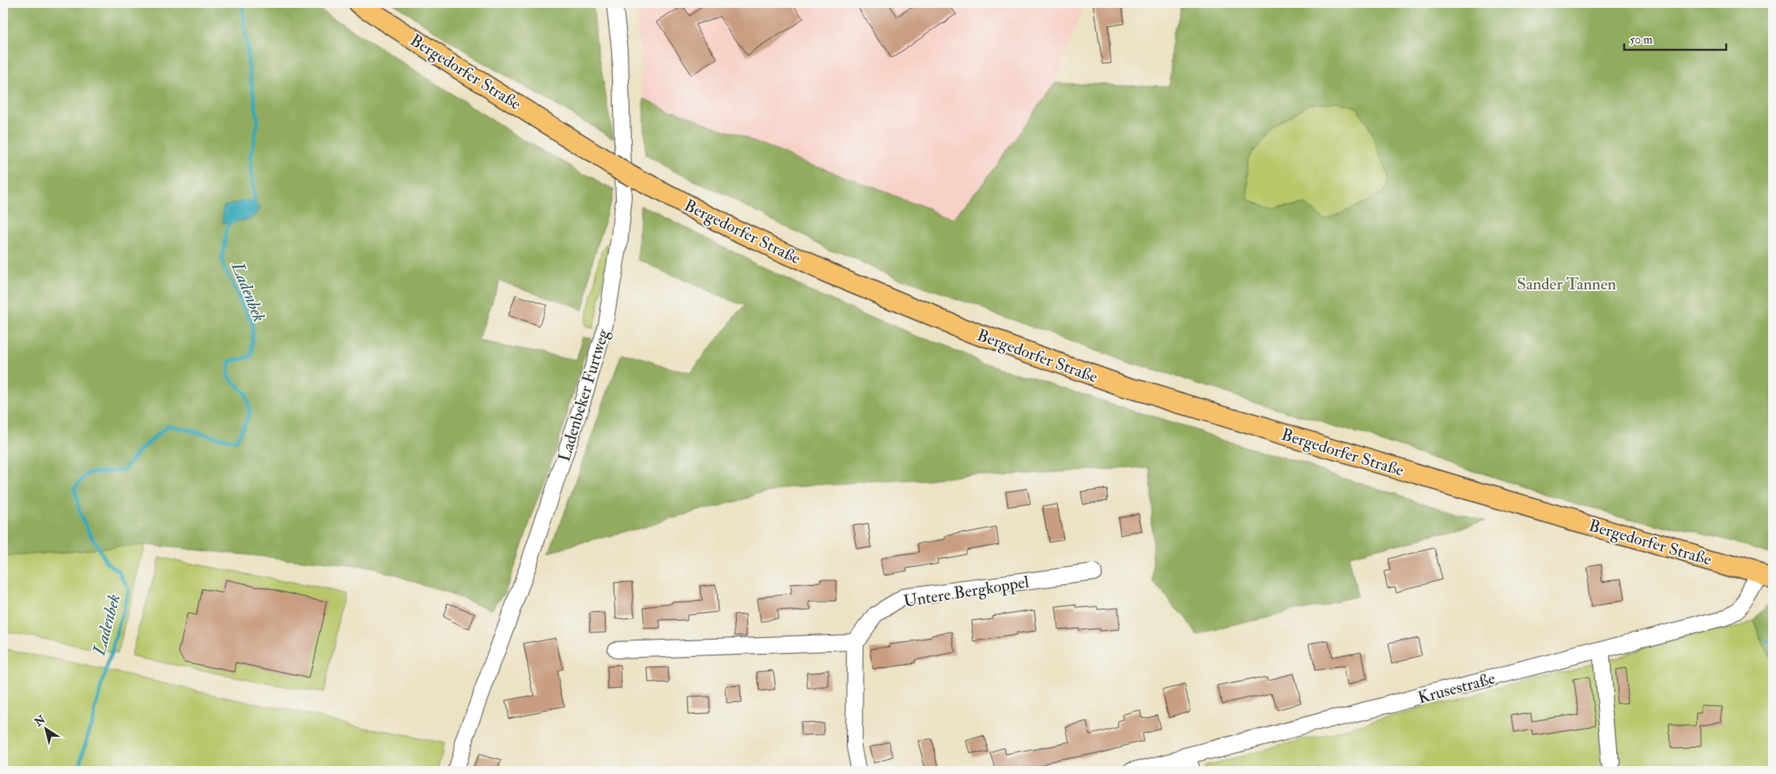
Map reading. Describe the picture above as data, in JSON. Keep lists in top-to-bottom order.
{
  "streets": {
    "main road": ["Bergedorfer Straße"],
    "street": ["Ladenbeker Furtweg", "Untere Bergkoppel", "Krusestraße"]
  },
  "crossings": [
    ["Bergedorfer Straße", "Ladenbeker Furtweg"],
    ["Bergedorfer Straße", "Krusestraße"]
  ],
  "water": ["Ladenbek"],
  "parks": ["Sander Tannen"],
  "scale_bar": "50 m",
  "north": "top left"
}
